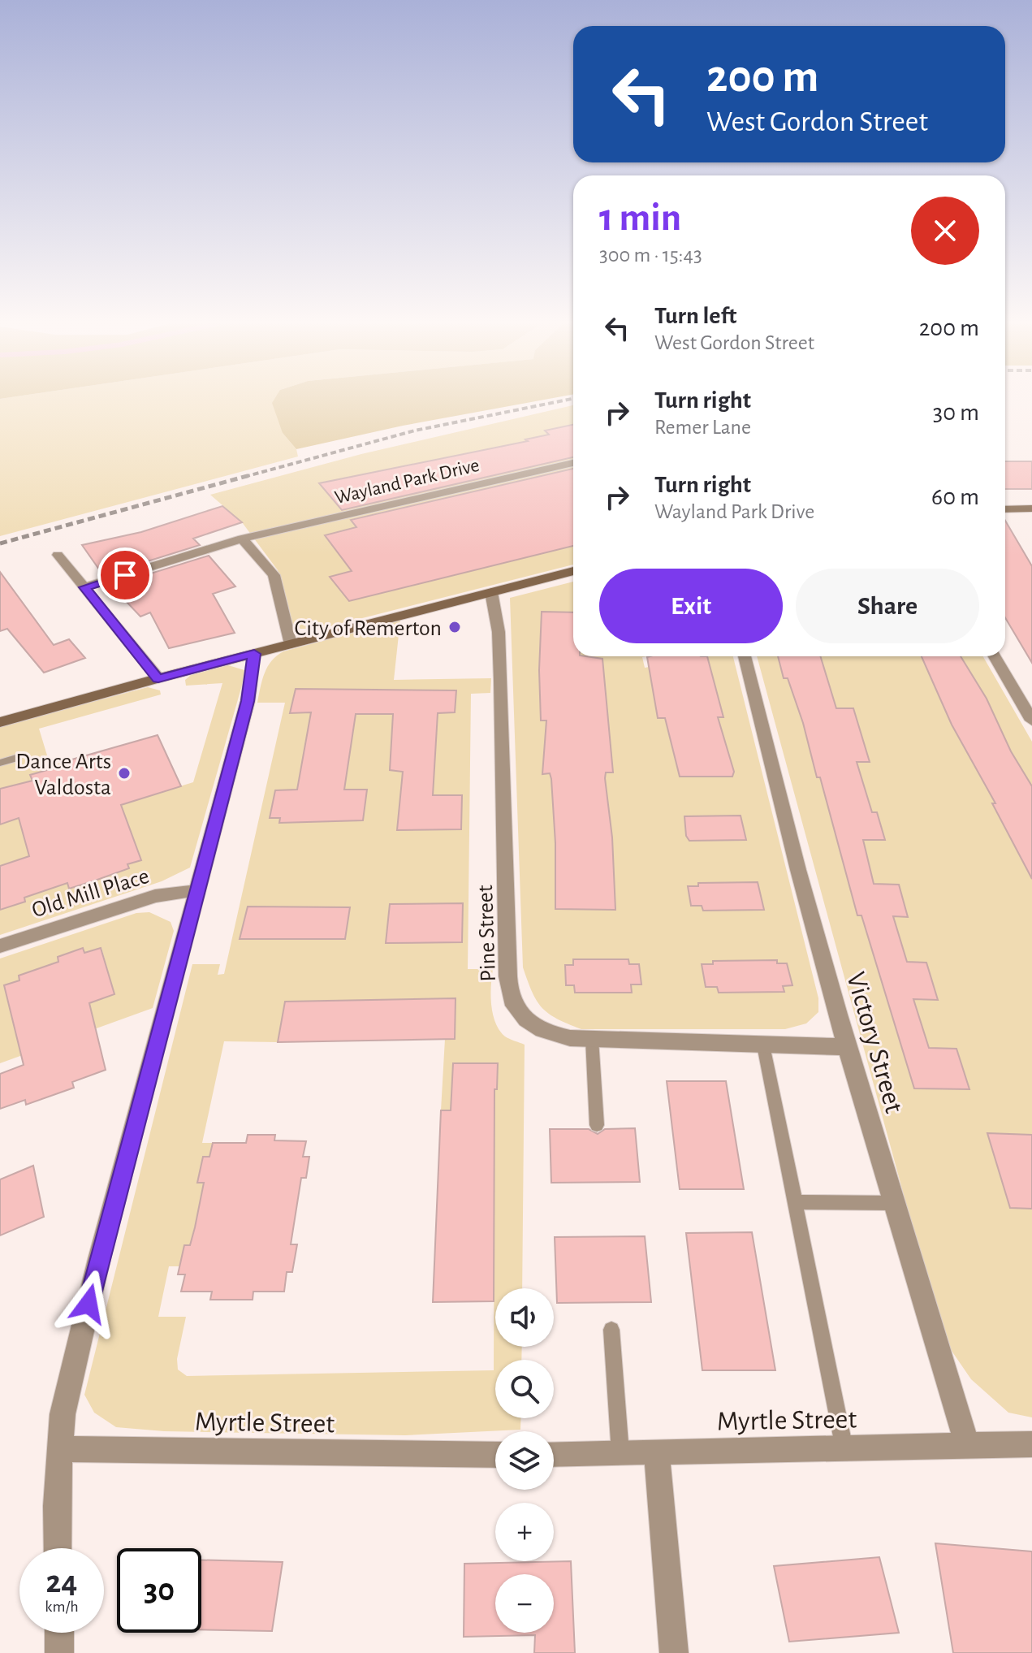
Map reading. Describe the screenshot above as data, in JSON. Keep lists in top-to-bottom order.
{
  "streets": {
    "street": [
      "Wayland Park Drive",
      "Old Mill Place",
      "Pine Street",
      "Victory Street",
      "Myrtle Street"
    ]
  },
  "crossings": [
    ["Pine Street", "Victory Street"],
    ["Victory Street", "Myrtle Street"]
  ],
  "places": ["City of Remerton", "Dance Arts Valdosta"],
  "page": {
    "turn": ["200 m", "West Gordon Street"],
    "heading": ["1 min", "300 m · 15:43"],
    "list": [
      {
        "name": "Turn left",
        "note": "West Gordon Street",
        "value": "200 m"
      },
      {
        "name": "Turn right",
        "note": "Remer Lane",
        "value": "30 m"
      },
      {
        "name": "Turn right",
        "note": "Wayland Park Drive",
        "value": "60 m"
      }
    ],
    "buttons": ["Exit", "Share"],
    "map_buttons": ["+", "−"],
    "speed": "24 km/h",
    "limit": "30"
  }
}
